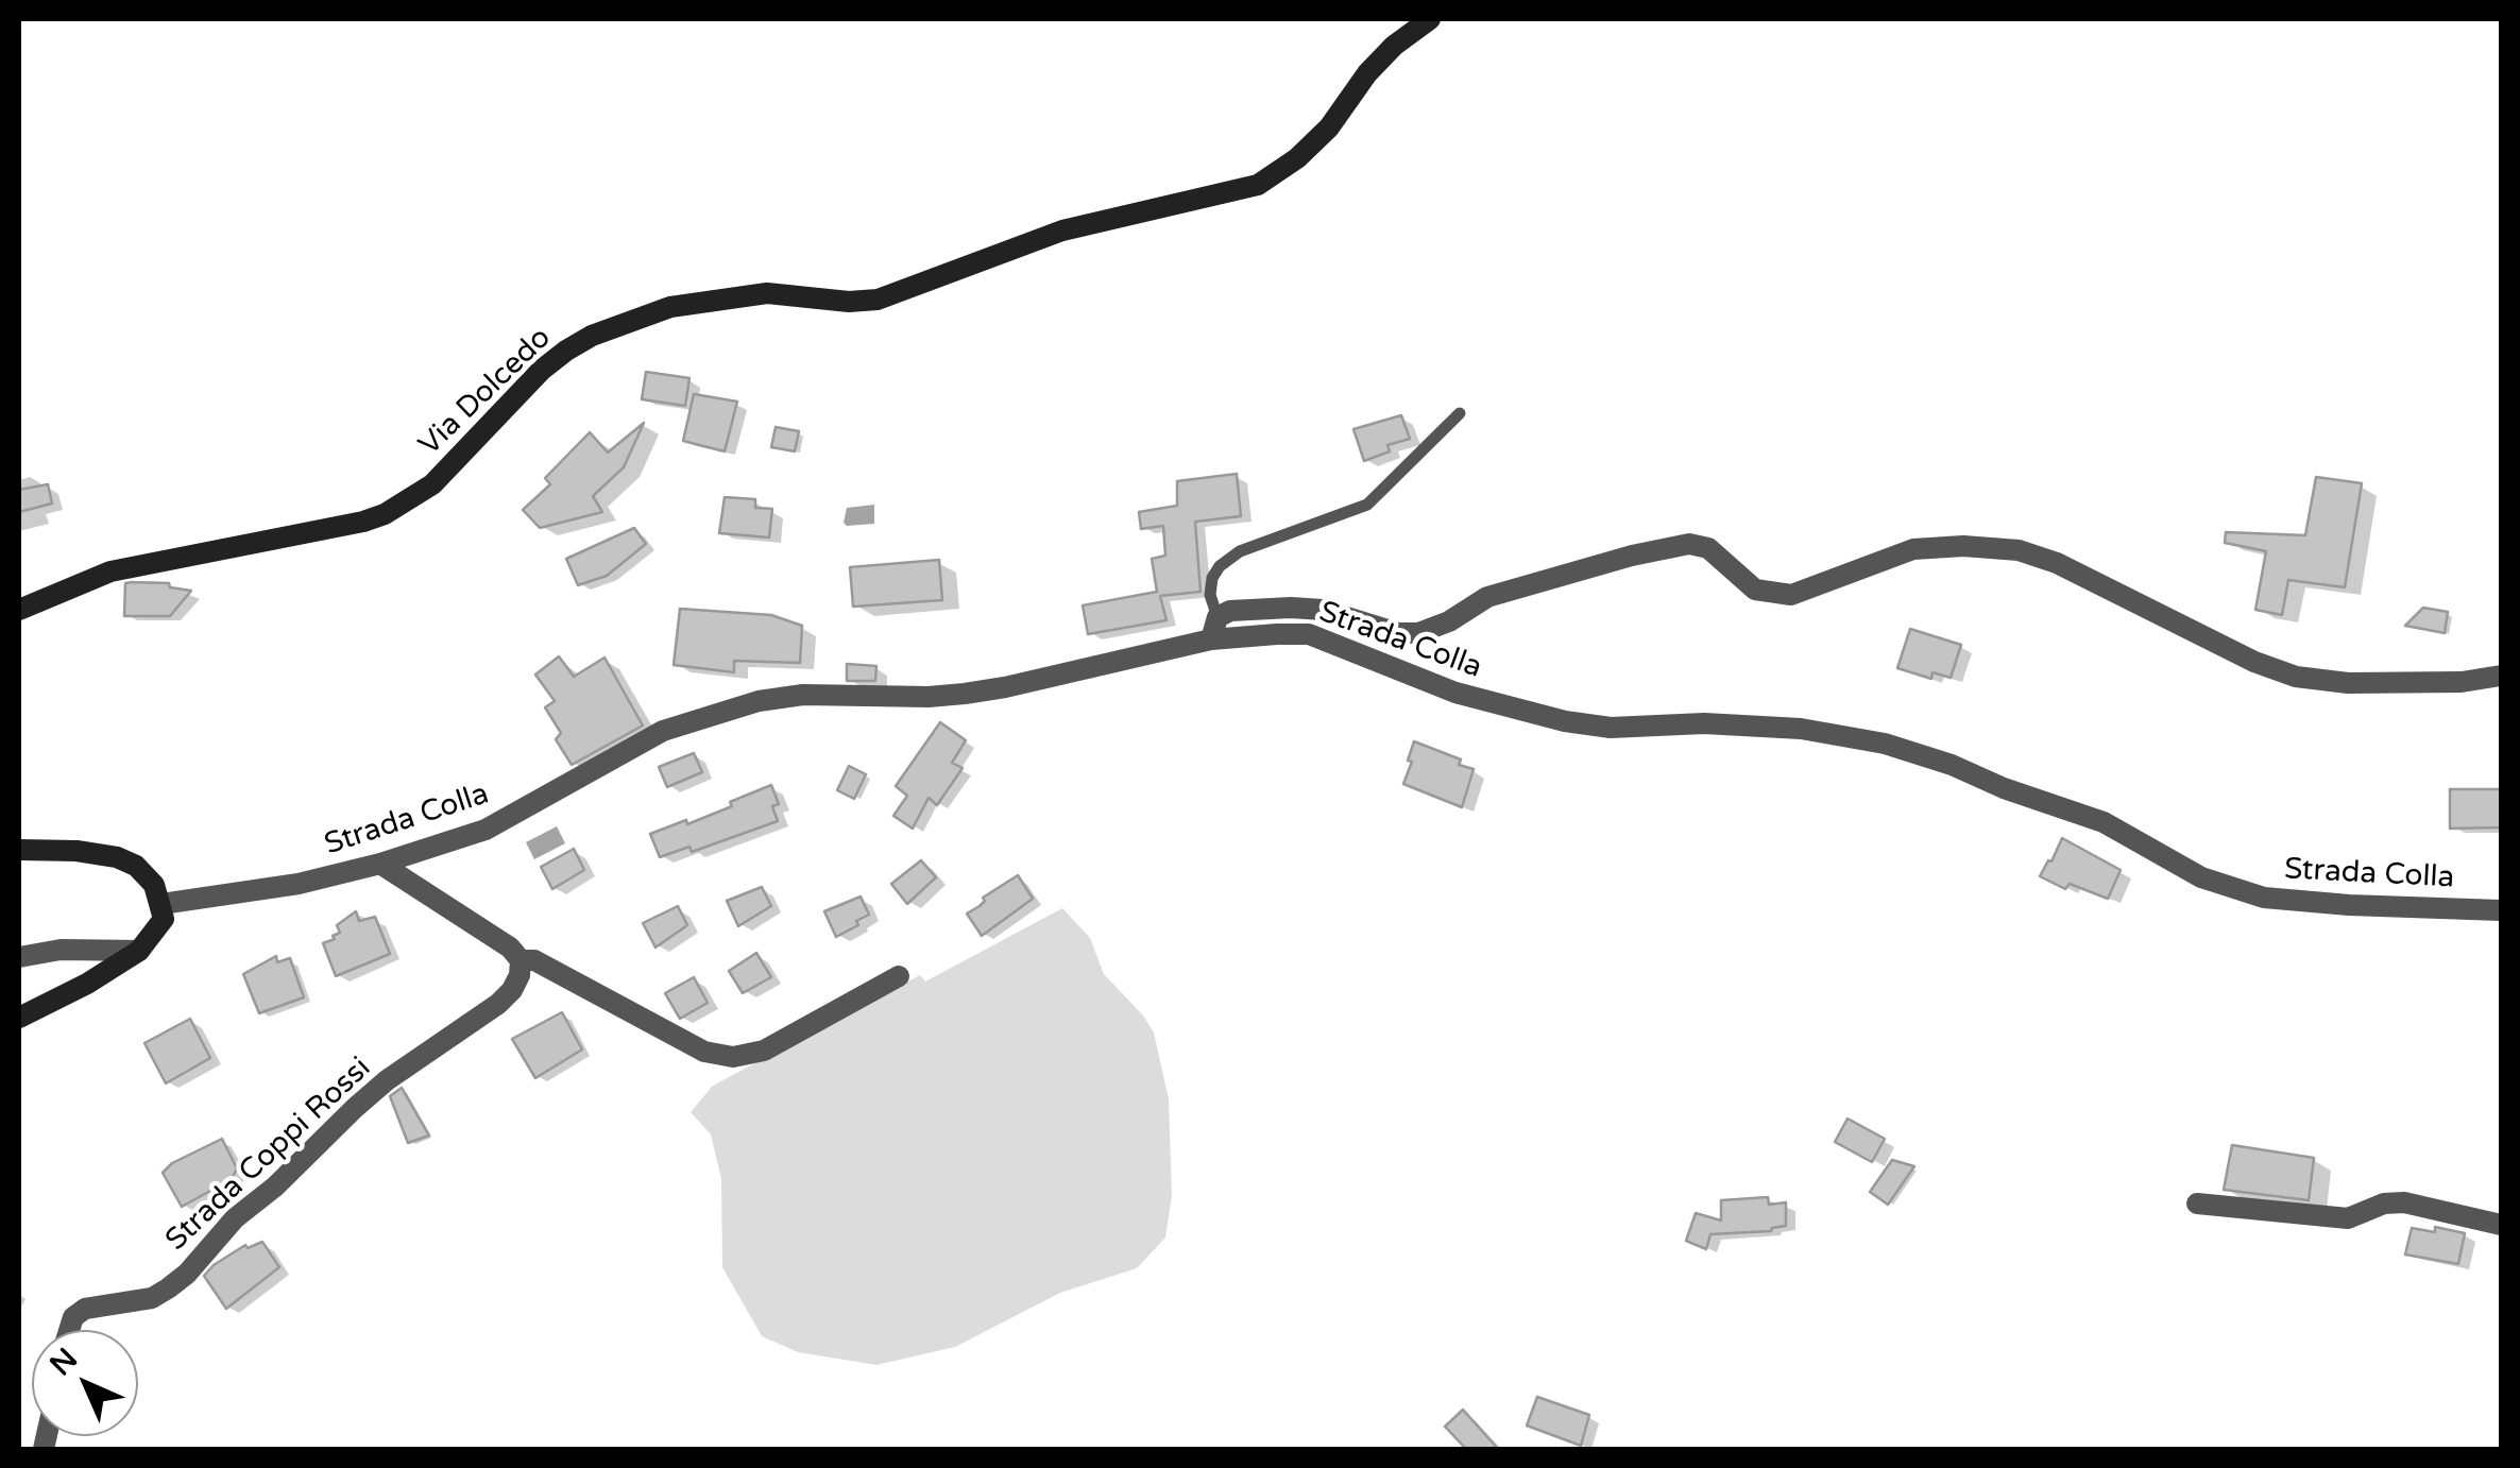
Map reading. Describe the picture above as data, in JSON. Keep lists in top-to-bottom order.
{
  "streets": {
    "main road": ["Via Dolcedo"],
    "street": ["Strada Colla", "Strada Coppi Rossi"]
  },
  "north": "top left"
}
